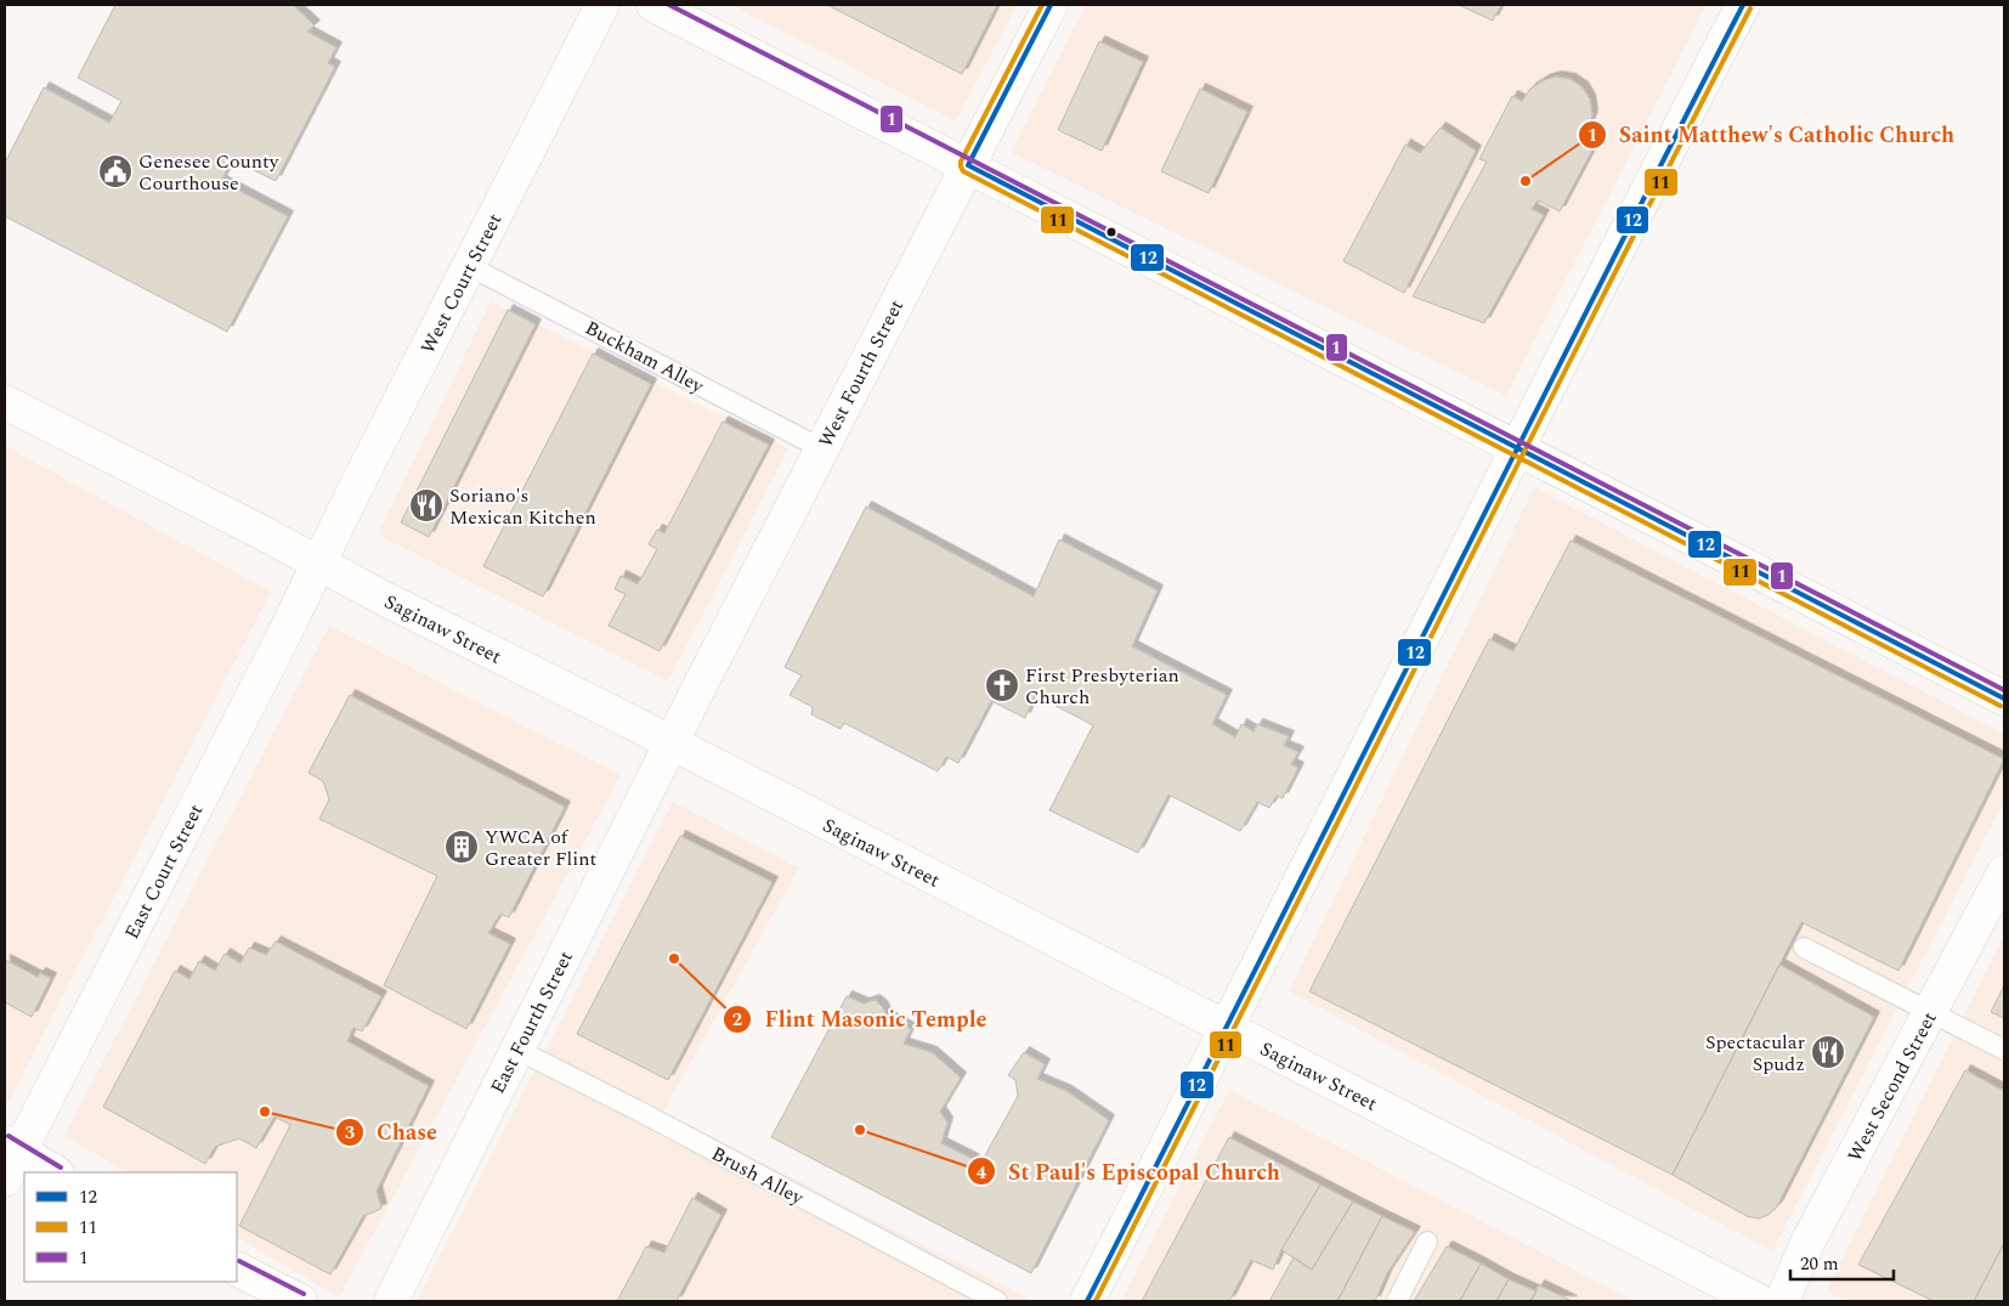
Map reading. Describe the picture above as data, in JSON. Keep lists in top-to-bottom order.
{
  "streets": {
    "street": [
      "West Court Street",
      "West Fourth Street",
      "Saginaw Street",
      "East Court Street",
      "East Fourth Street",
      "West Second Street"
    ],
    "lane": ["Buckham Alley", "Brush Alley"]
  },
  "crossings": [
    ["West Court Street", "Buckham Alley"],
    ["West Court Street", "Saginaw Street"],
    ["West Court Street", "East Court Street"],
    ["Buckham Alley", "West Fourth Street"],
    ["West Fourth Street", "Saginaw Street"],
    ["West Fourth Street", "East Fourth Street"],
    ["Saginaw Street", "East Court Street"],
    ["Saginaw Street", "East Fourth Street"],
    ["East Fourth Street", "Brush Alley"]
  ],
  "places": {
    "public building": ["Genesee County Courthouse"],
    "other": [
      "Saint Matthew's Catholic Church",
      "Flint Masonic Temple",
      "Chase",
      "St Paul's Episcopal Church"
    ],
    "restaurant": ["Soriano's Mexican Kitchen", "Spectacular Spudz"],
    "church": ["First Presbyterian Church"],
    "building": ["YWCA of Greater Flint"]
  },
  "lines": ["transit line 12", "transit line 11", "transit line 1"],
  "legend": ["12", "11", "1"],
  "scale_bar": "20 m"
}
